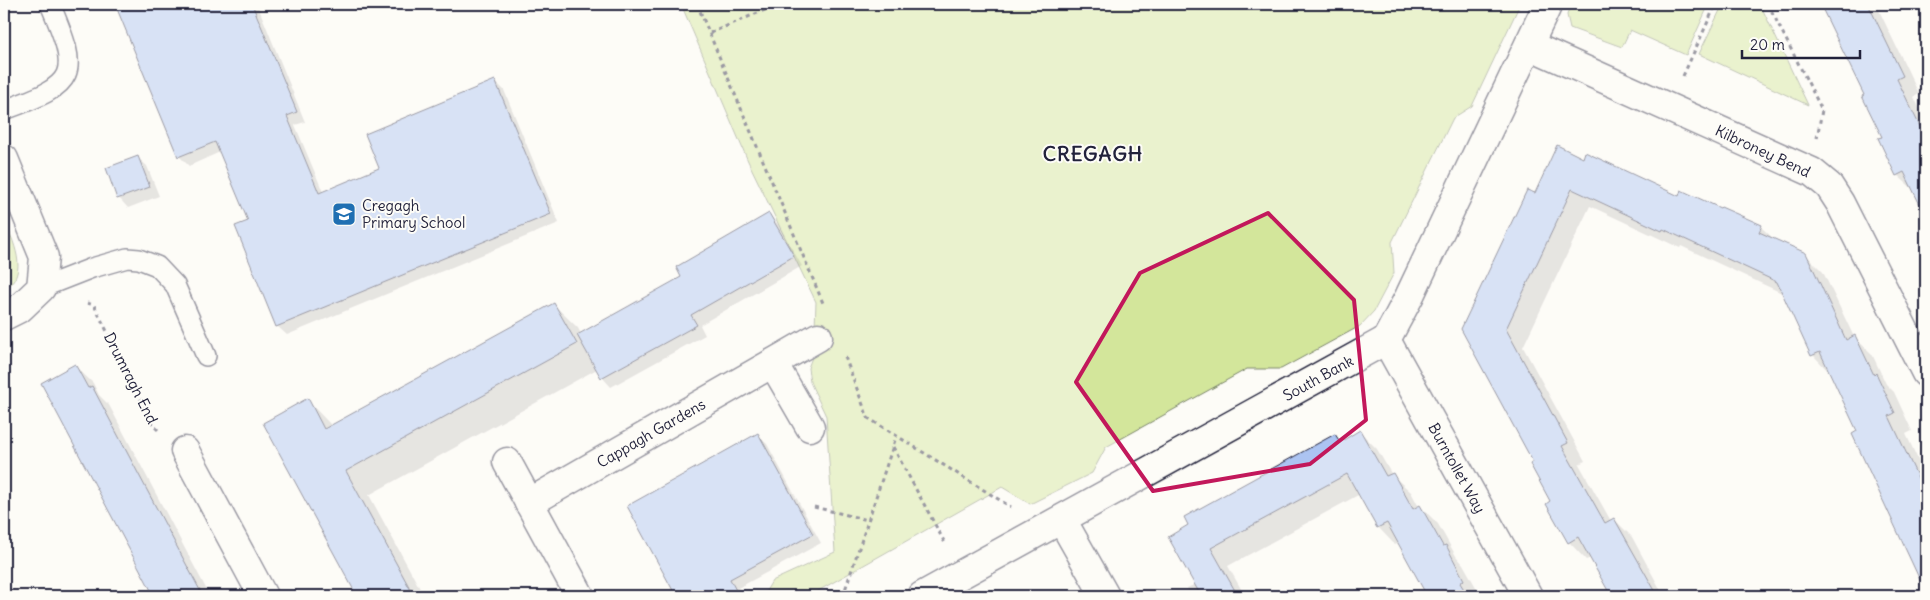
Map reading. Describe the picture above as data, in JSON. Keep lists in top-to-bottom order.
{
  "streets": {
    "street": [
      "Kilbroney Bend",
      "South Bank",
      "Cappagh Gardens",
      "Burntollet Way"
    ],
    "path": ["Drumragh End"]
  },
  "crossings": [
    ["South Bank", "Burntollet Way"]
  ],
  "districts": ["CREGAGH"],
  "places": {
    "school or university": ["Cregagh Primary School"]
  },
  "scale_bar": "20 m"
}
